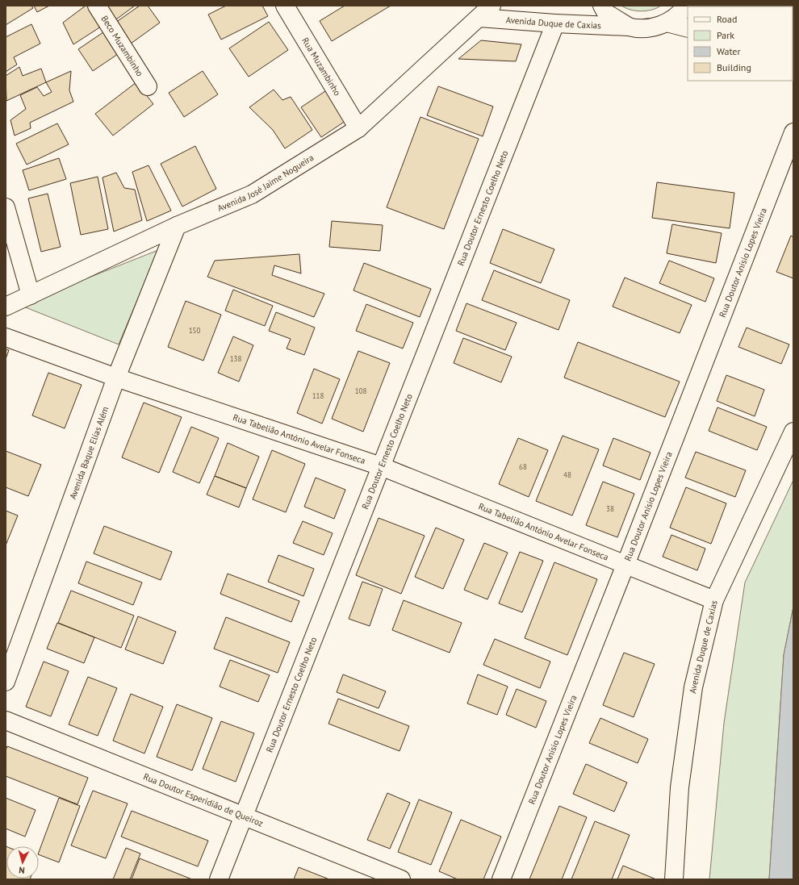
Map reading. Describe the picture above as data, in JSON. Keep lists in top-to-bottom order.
{
  "streets": {
    "street": [
      "Avenida Duque de Caxias",
      "Beco Muzambinho",
      "Rua Muzambinho",
      "Avenida José Jaime Nogueira",
      "Rua Doutor Ernesto Coelho Neto",
      "Rua Doutor Anísio Lopes Vieira",
      "Rua Tabelião António Avelar Fonseca",
      "Avenida Baque Elías Além",
      "Rua Doutor Esperidião de Queiroz"
    ]
  },
  "crossings": [
    ["Avenida Duque de Caxias", "Avenida José Jaime Nogueira"],
    ["Avenida Duque de Caxias", "Rua Doutor Ernesto Coelho Neto"],
    ["Avenida Duque de Caxias", "Rua Tabelião António Avelar Fonseca"],
    ["Rua Muzambinho", "Avenida José Jaime Nogueira"],
    ["Avenida José Jaime Nogueira", "Avenida Baque Elías Além"],
    ["Rua Doutor Ernesto Coelho Neto", "Rua Tabelião António Avelar Fonseca"],
    ["Rua Doutor Ernesto Coelho Neto", "Rua Doutor Esperidião de Queiroz"],
    ["Rua Doutor Anísio Lopes Vieira", "Rua Tabelião António Avelar Fonseca"],
    ["Rua Tabelião António Avelar Fonseca", "Avenida Baque Elías Além"]
  ],
  "house_numbers": [
    "150",
    "138",
    "108",
    "118",
    "68",
    "48",
    "38"
  ],
  "legend": [
    "Road",
    "Park",
    "Water",
    "Building"
  ],
  "north": "bottom"
}
